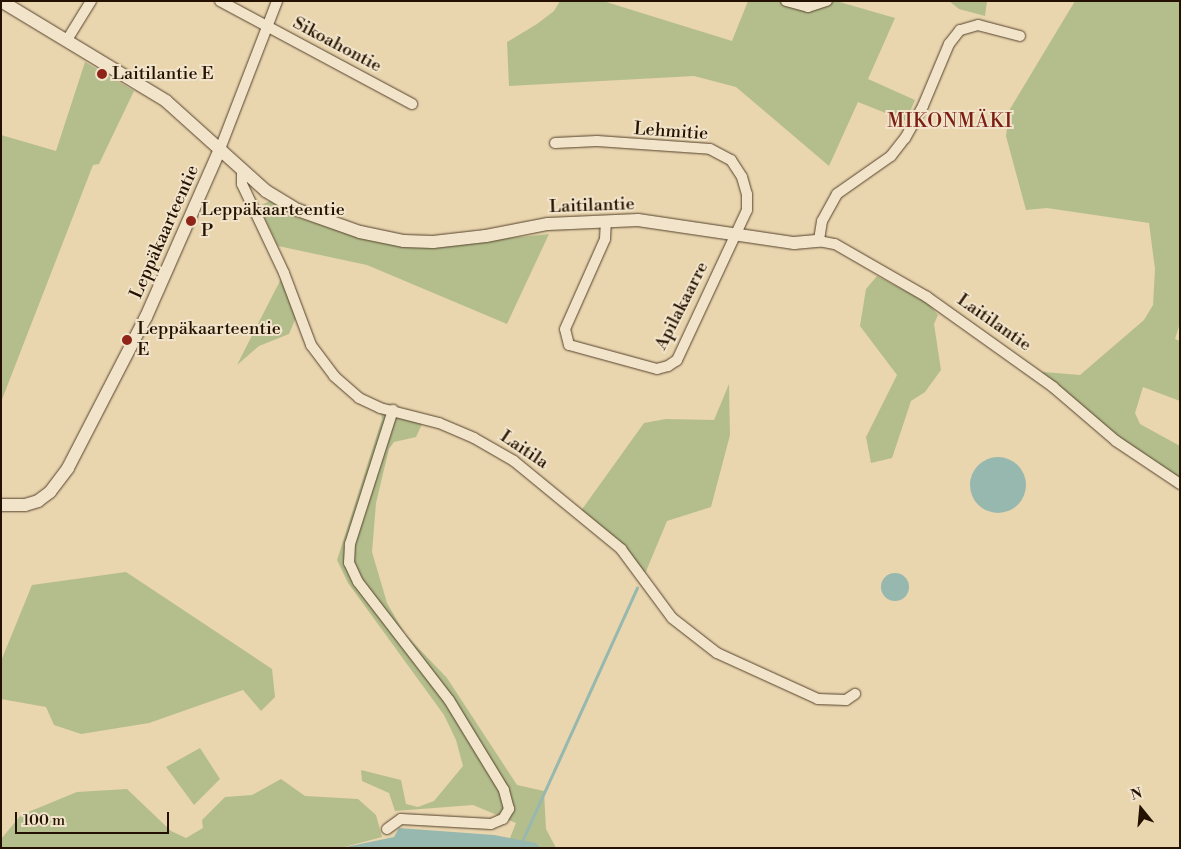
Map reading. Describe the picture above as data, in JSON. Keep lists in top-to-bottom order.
{
  "streets": {
    "street": [
      "Sikoahontie",
      "Lehmitie",
      "Laitilantie",
      "Leppäkaarteentie",
      "Apilakaarre",
      "Laitila"
    ]
  },
  "crossings": [
    ["Lehmitie", "Laitilantie"],
    ["Lehmitie", "Apilakaarre"],
    ["Laitilantie", "Leppäkaarteentie"],
    ["Laitilantie", "Apilakaarre"],
    ["Laitilantie", "Laitila"]
  ],
  "districts": ["MIKONMÄKI"],
  "places": ["Laitilantie E", "Leppäkaarteentie P", "Leppäkaarteentie E"],
  "scale_bar": "100 m",
  "north": "top"
}
